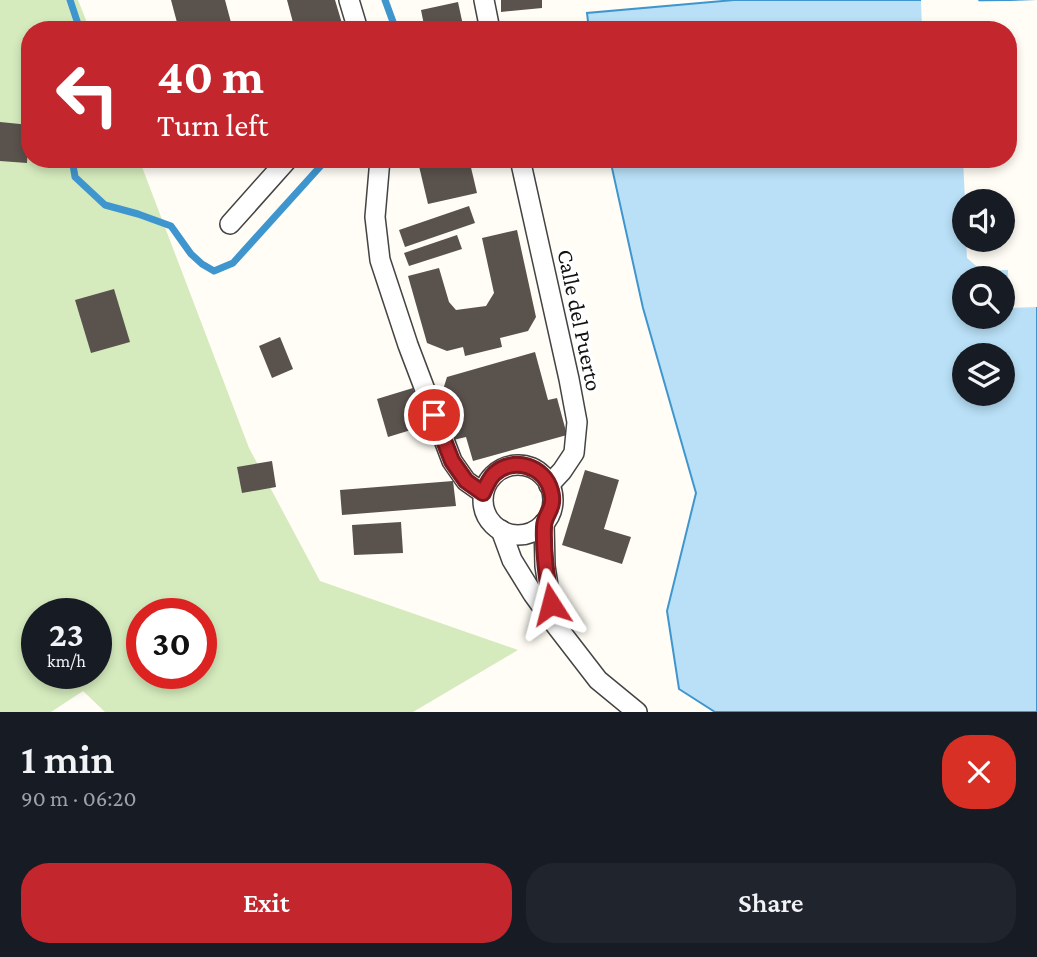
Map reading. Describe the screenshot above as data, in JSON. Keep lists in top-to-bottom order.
{
  "streets": {
    "street": ["Calle del Puerto"]
  },
  "page": {
    "turn": ["40 m", "Turn left"],
    "speed": "23 km/h",
    "limit": "30",
    "heading": ["1 min", "90 m · 06:20"],
    "buttons": ["Exit", "Share"]
  }
}
